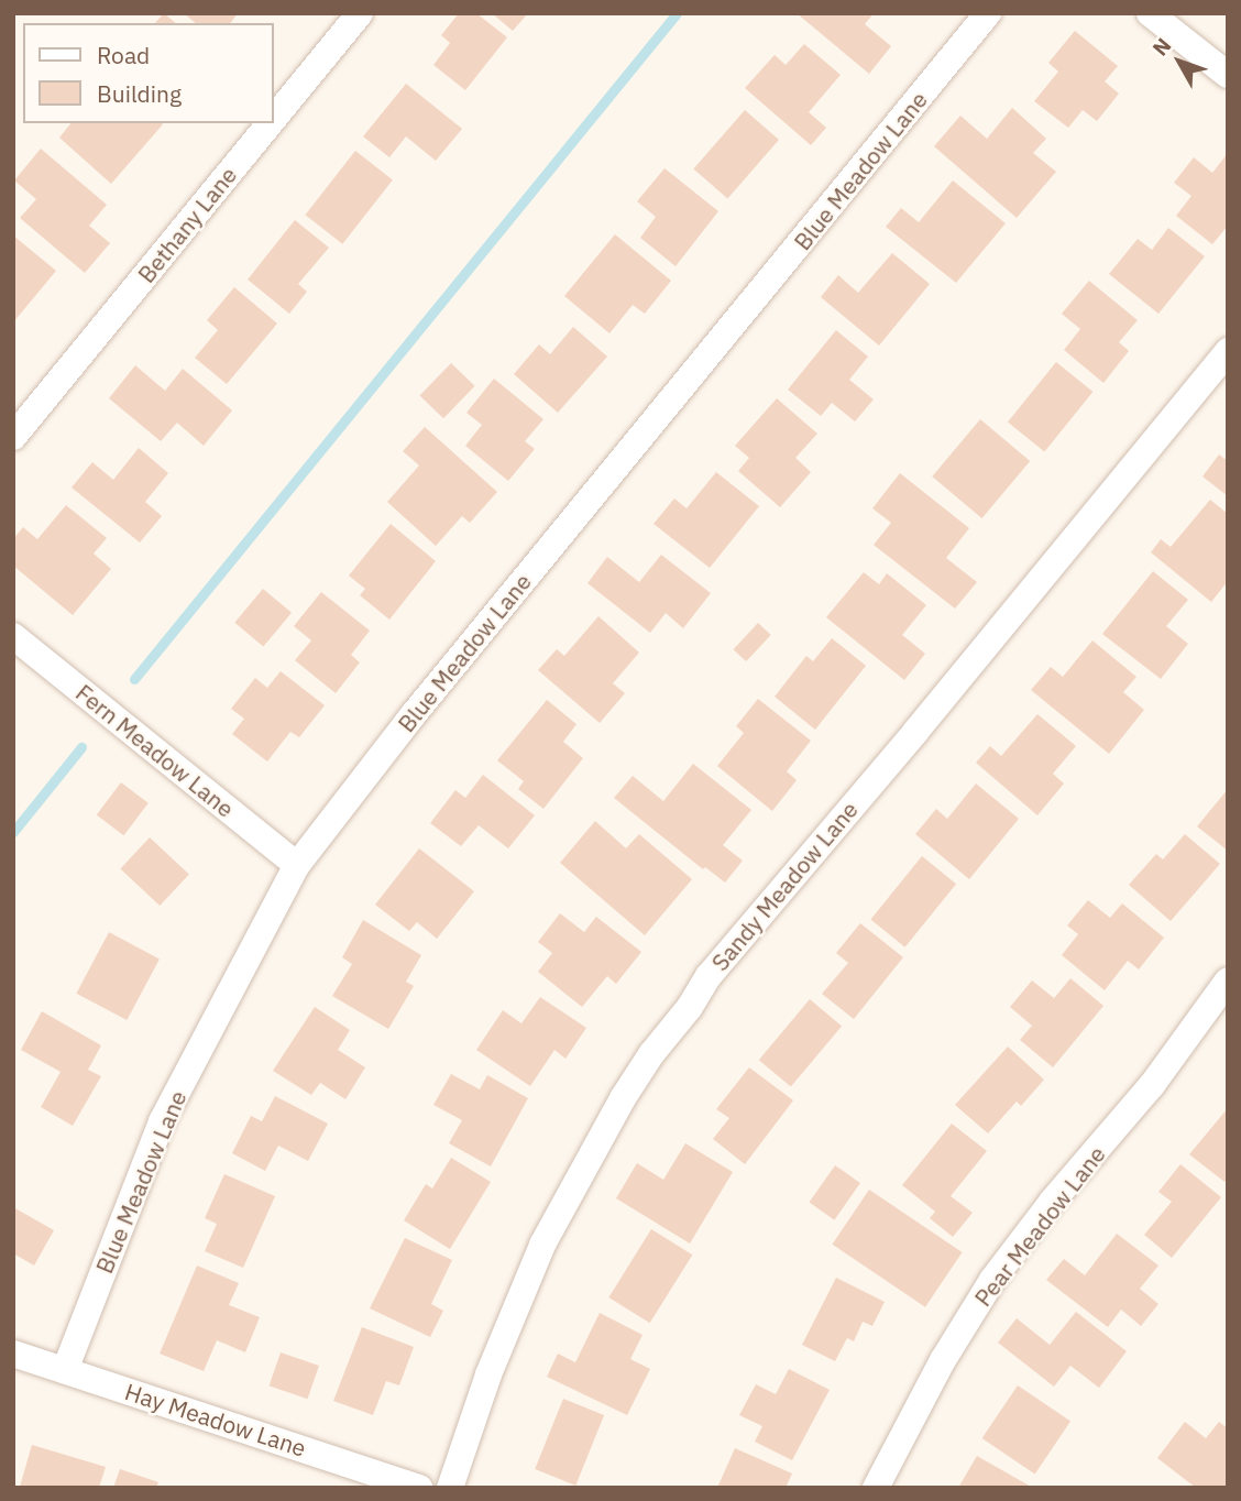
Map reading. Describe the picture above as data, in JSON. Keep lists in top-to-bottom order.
{
  "streets": {
    "street": [
      "Blue Meadow Lane",
      "Bethany Lane",
      "Fern Meadow Lane",
      "Sandy Meadow Lane",
      "Pear Meadow Lane",
      "Hay Meadow Lane"
    ]
  },
  "crossings": [
    ["Blue Meadow Lane", "Fern Meadow Lane"],
    ["Blue Meadow Lane", "Hay Meadow Lane"]
  ],
  "legend": ["Road", "Building"],
  "north": "top left"
}
